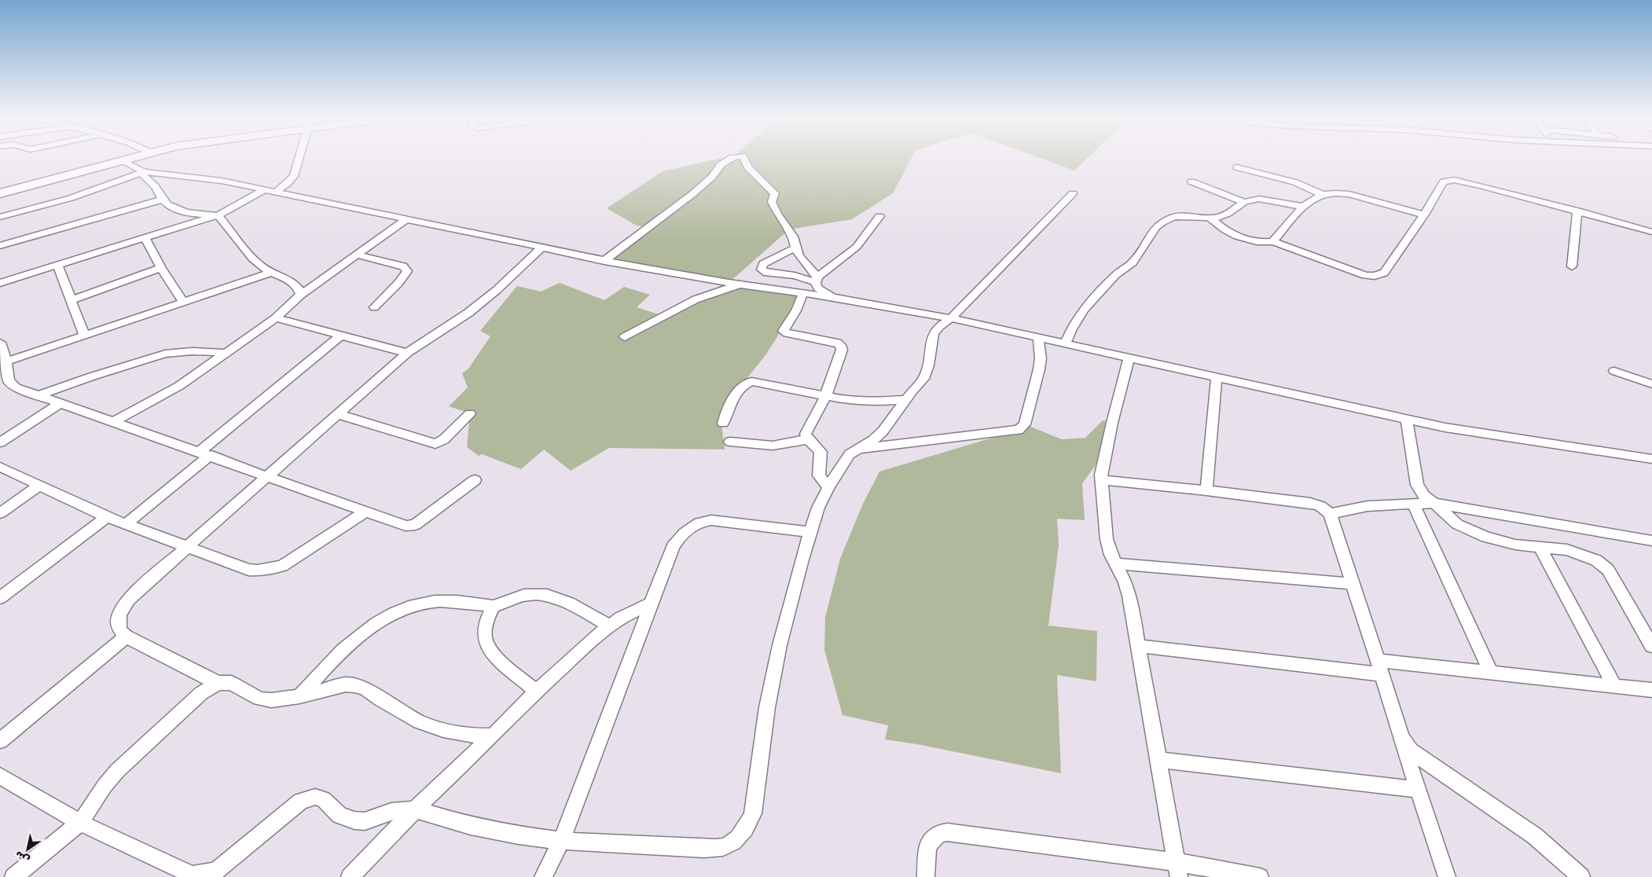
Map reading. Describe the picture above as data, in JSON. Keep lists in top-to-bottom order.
{
  "north": "bottom left"
}
